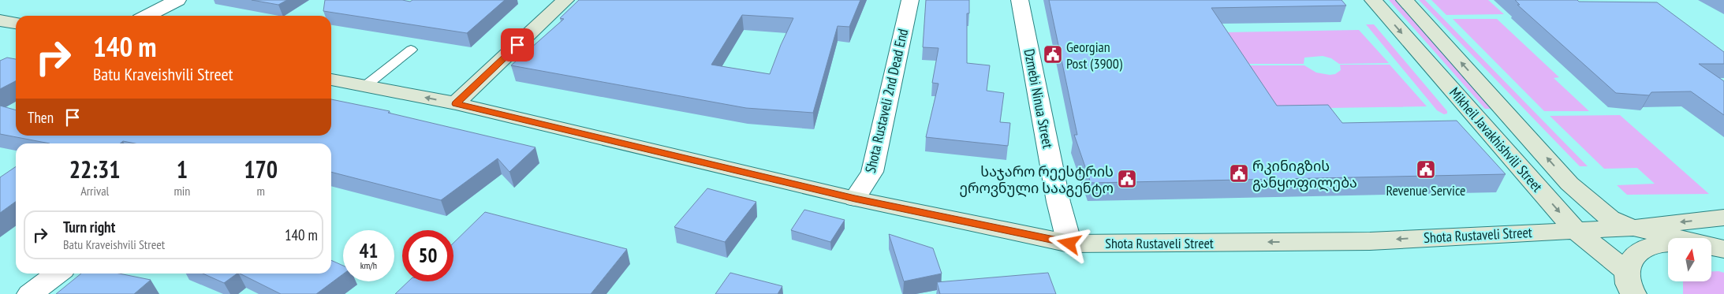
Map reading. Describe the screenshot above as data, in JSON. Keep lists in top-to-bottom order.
{
  "streets": {
    "main road": ["Mikheil Javakhishvili Street", "Shota Rustaveli Street"],
    "street": ["Dzmebi Ninua Street", "Shota Rustaveli 2nd Dead End"]
  },
  "crossings": [
    ["Dzmebi Ninua Street", "Shota Rustaveli Street"],
    ["Shota Rustaveli 2nd Dead End", "Shota Rustaveli Street"],
    ["Mikheil Javakhishvili Street", "Shota Rustaveli Street"]
  ],
  "one_way": ["Shota Rustaveli Street"],
  "places": {
    "public building": [
      "Georgian Post (3900)",
      "Revenue Service",
      "რკინიგზის განყოფილება",
      "საჯარო რეესტრის ეროვნული სააგენტო"
    ]
  },
  "north": "top",
  "page": {
    "turn": ["140 m", "Batu Kraveishvili Street"],
    "then": "Then",
    "eta": [
      "22:31",
      "Arrival",
      "1",
      "min",
      "170",
      "m"
    ],
    "list": [
      {
        "name": "Turn right",
        "note": "Batu Kraveishvili Street",
        "value": "140 m"
      }
    ],
    "speed": "41 km/h",
    "limit": "50"
  }
}
